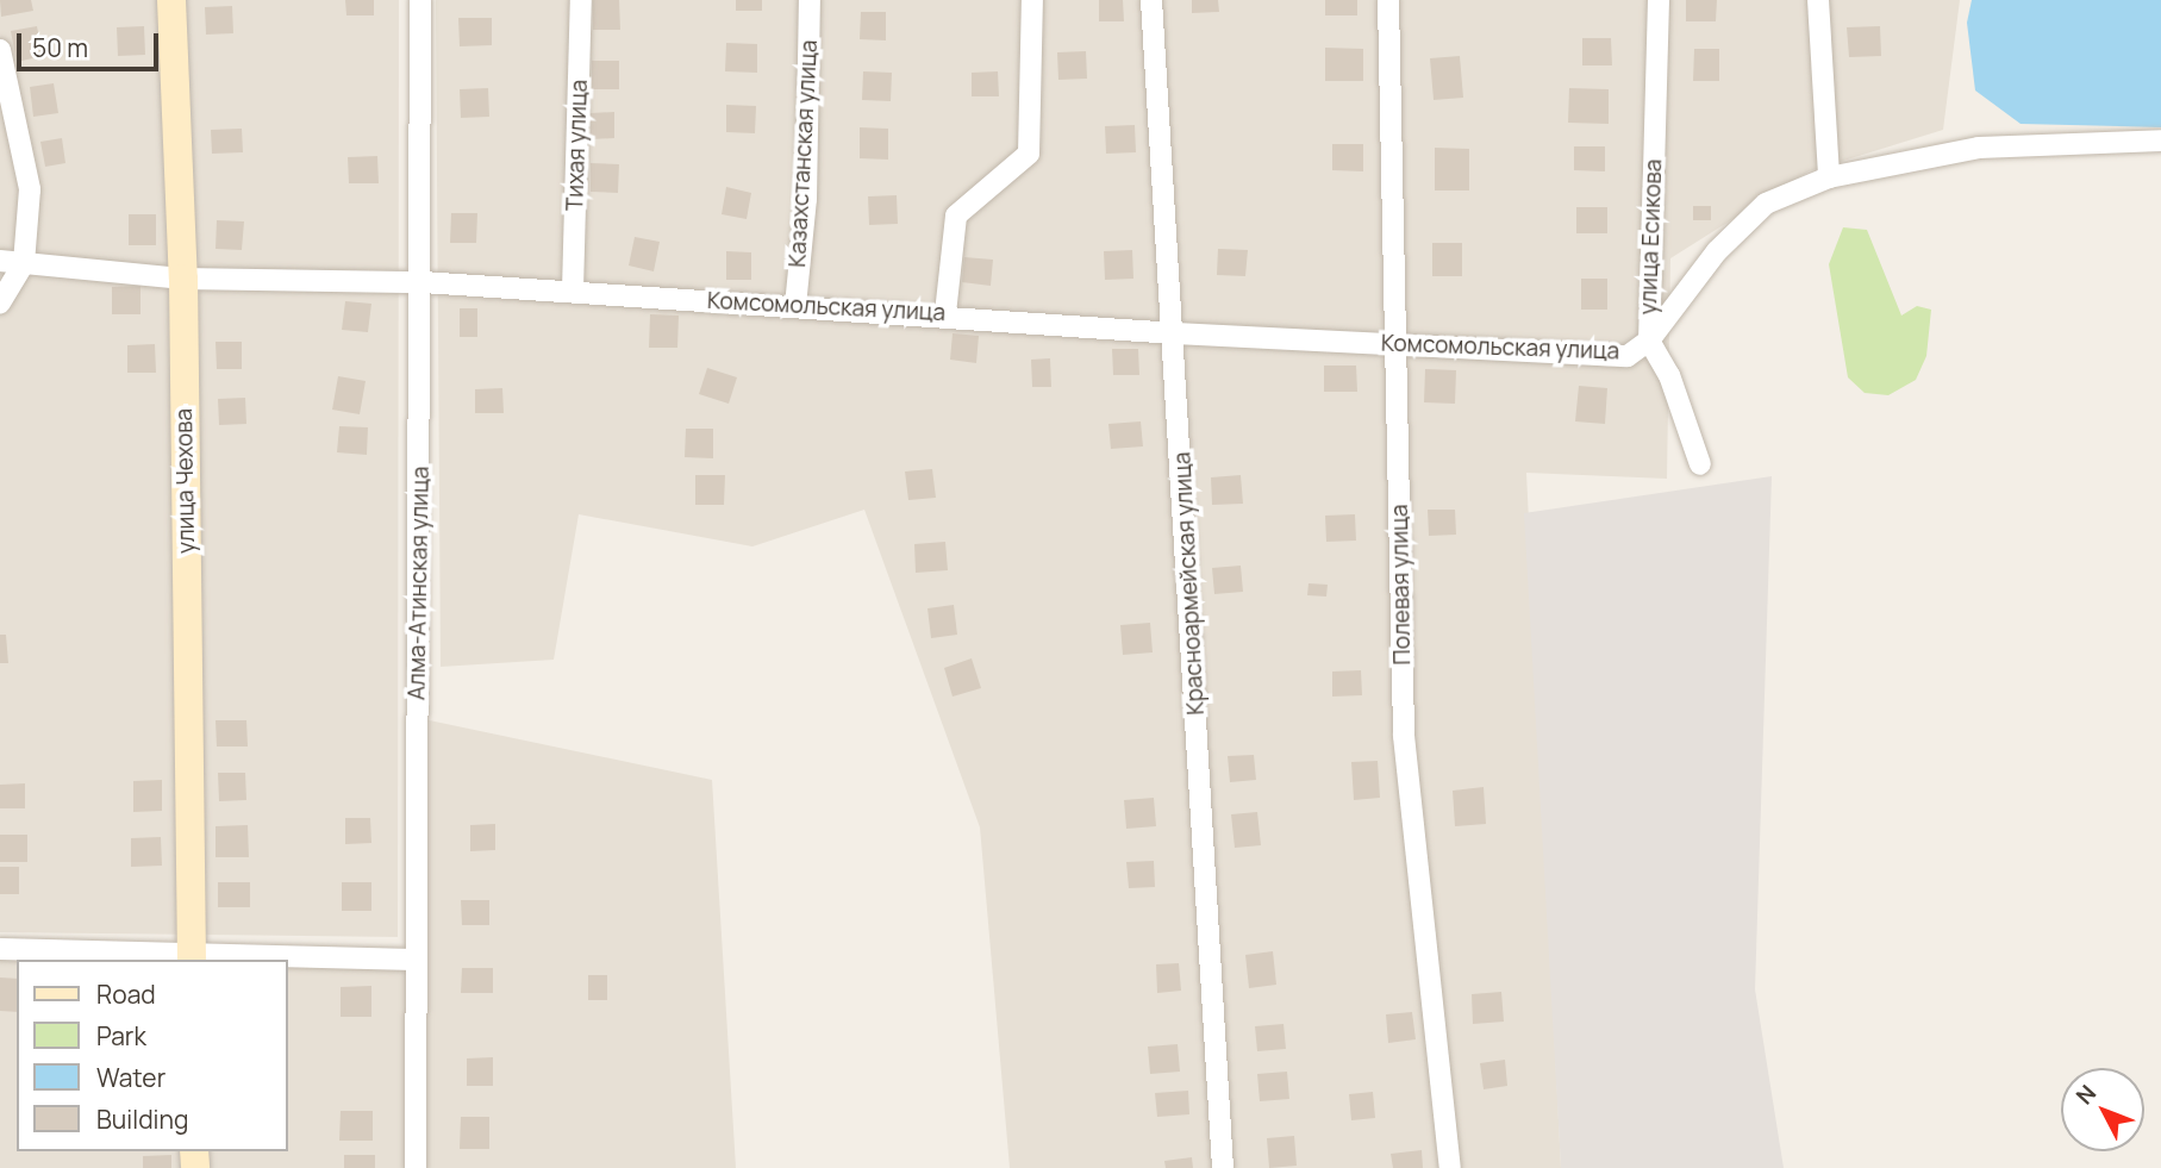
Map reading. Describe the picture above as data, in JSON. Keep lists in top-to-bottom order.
{
  "streets": {
    "street": [
      "Тихая улица",
      "Казахстанская улица",
      "улица Есикова",
      "Комсомольская улица",
      "улица Чехова",
      "Алма-Атинская улица",
      "Красноармейская улица",
      "Полевая улица"
    ]
  },
  "crossings": [
    ["Тихая улица", "Комсомольская улица"],
    ["Казахстанская улица", "Комсомольская улица"],
    ["улица Есикова", "Комсомольская улица"],
    ["Комсомольская улица", "улица Чехова"],
    ["Комсомольская улица", "Алма-Атинская улица"],
    ["Комсомольская улица", "Красноармейская улица"],
    ["Комсомольская улица", "Полевая улица"]
  ],
  "legend": [
    "Road",
    "Park",
    "Water",
    "Building"
  ],
  "scale_bar": "50 m",
  "north": "top left"
}
